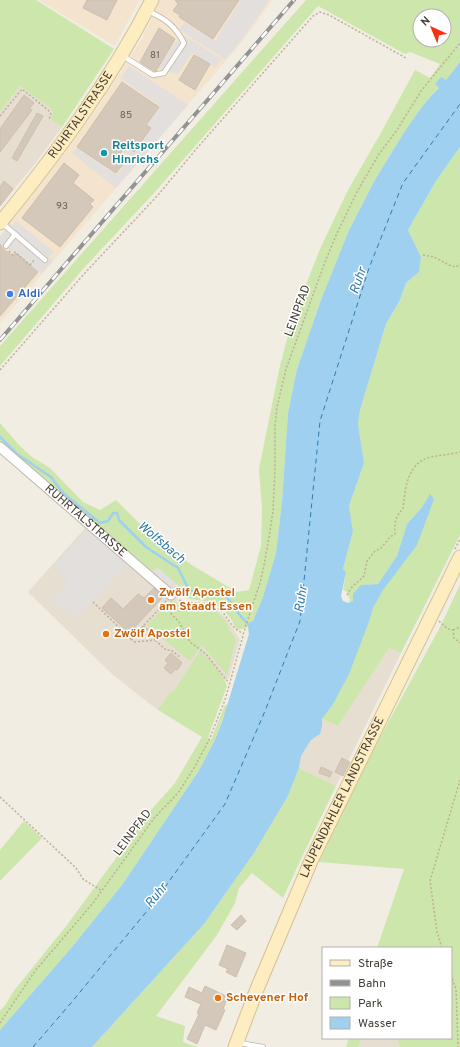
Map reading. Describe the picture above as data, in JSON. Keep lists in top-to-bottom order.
{
  "streets": {
    "main road": ["RUHRTALSTRASSE", "LAUPENDAHLER LANDSTRASSE"],
    "path": ["LEINPFAD"]
  },
  "water": ["Ruhr", "Wolfsbach"],
  "places": [
    "Reitsport Hinrichs",
    "Aldi",
    "Zwölf Apostel am Staadt Essen",
    "Zwölf Apostel",
    "Schevener Hof"
  ],
  "house_numbers": ["81", "85", "93"],
  "legend": [
    "Straße",
    "Bahn",
    "Park",
    "Wasser"
  ],
  "north": "top left"
}
